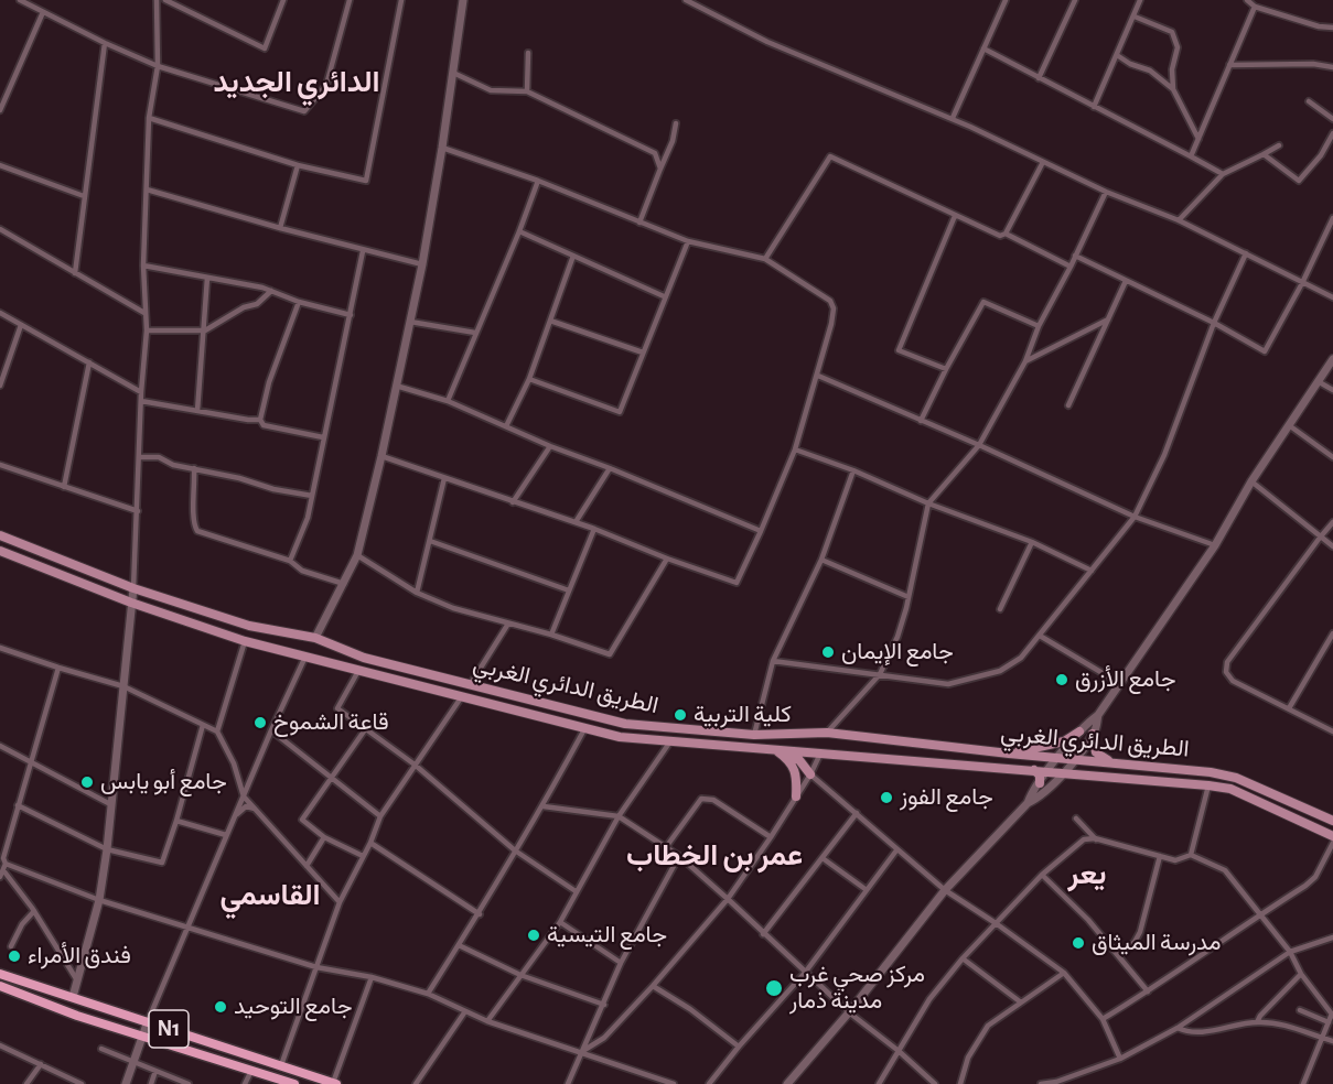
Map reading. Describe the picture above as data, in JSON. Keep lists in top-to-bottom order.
{
  "streets": {
    "highway": ["N1"],
    "main road": ["الطريق الدائري الغربي"]
  },
  "districts": [
    "الدائري الجديد",
    "عمر بن الخطاب",
    "يعر",
    "القاسمي"
  ],
  "places": [
    "جامع الإيمان",
    "جامع الأزرق",
    "كلية التربية",
    "قاعة الشموخ",
    "جامع أبو يابس",
    "جامع الفوز",
    "جامع التيسية",
    "مدرسة الميثاق",
    "فندق الأمراء",
    "مركز صحي غرب مدينة ذمار",
    "جامع التوحيد"
  ]
}
